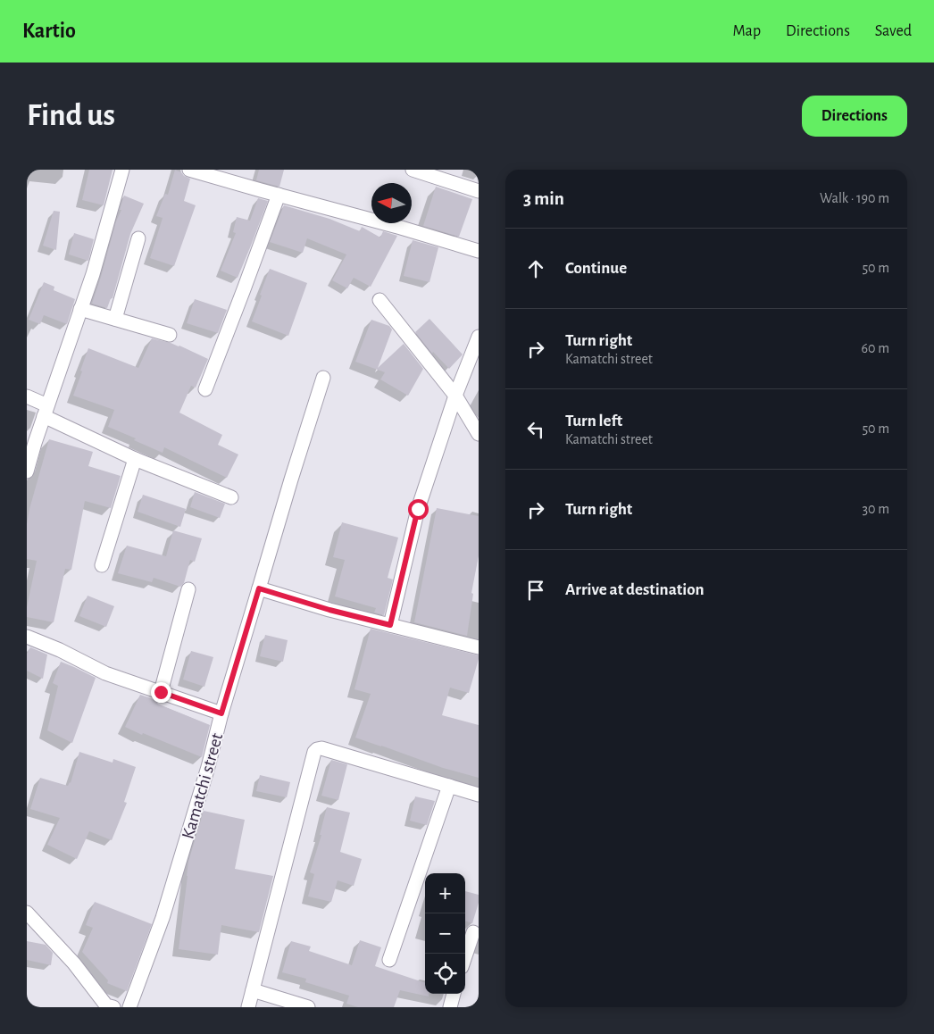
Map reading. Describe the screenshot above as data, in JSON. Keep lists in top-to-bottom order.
{
  "streets": {
    "street": ["Kamatchi street"]
  },
  "north": "left",
  "page": {
    "header": "Kartio",
    "nav": ["Map", "Directions", "Saved"],
    "buttons": "Directions",
    "title": "Find us",
    "heading": ["3 min", "Walk · 190 m"],
    "list": [
      ["Continue", "50 m"],
      ["Turn right", "Kamatchi street", "60 m"],
      ["Turn left", "Kamatchi street", "50 m"],
      ["Turn right", "30 m"],
      "Arrive at destination"
    ],
    "map_buttons": ["+", "−"]
  }
}
